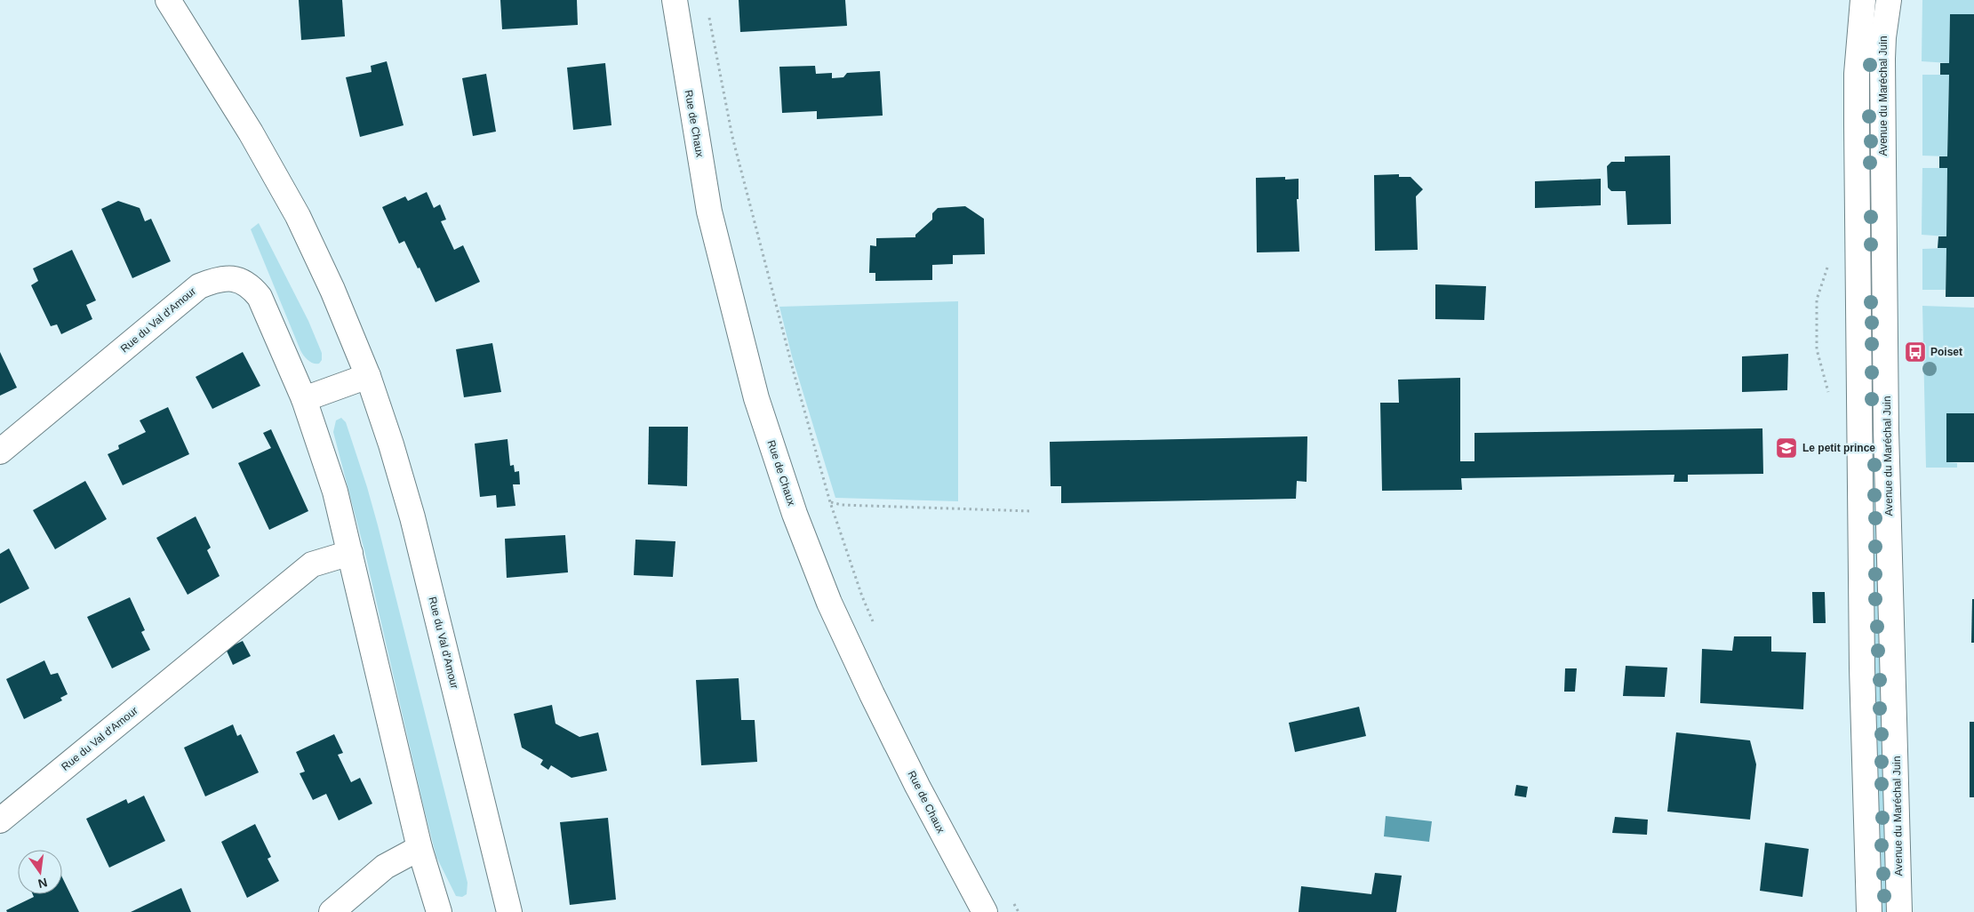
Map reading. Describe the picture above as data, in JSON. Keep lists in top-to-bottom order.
{
  "streets": {
    "street": ["Avenue du Maréchal Juin", "Rue de Chaux", "Rue du Val d'Amour"]
  },
  "places": {
    "bus stop": ["Poiset"],
    "school or university": ["Le petit prince"]
  },
  "north": "bottom"
}
